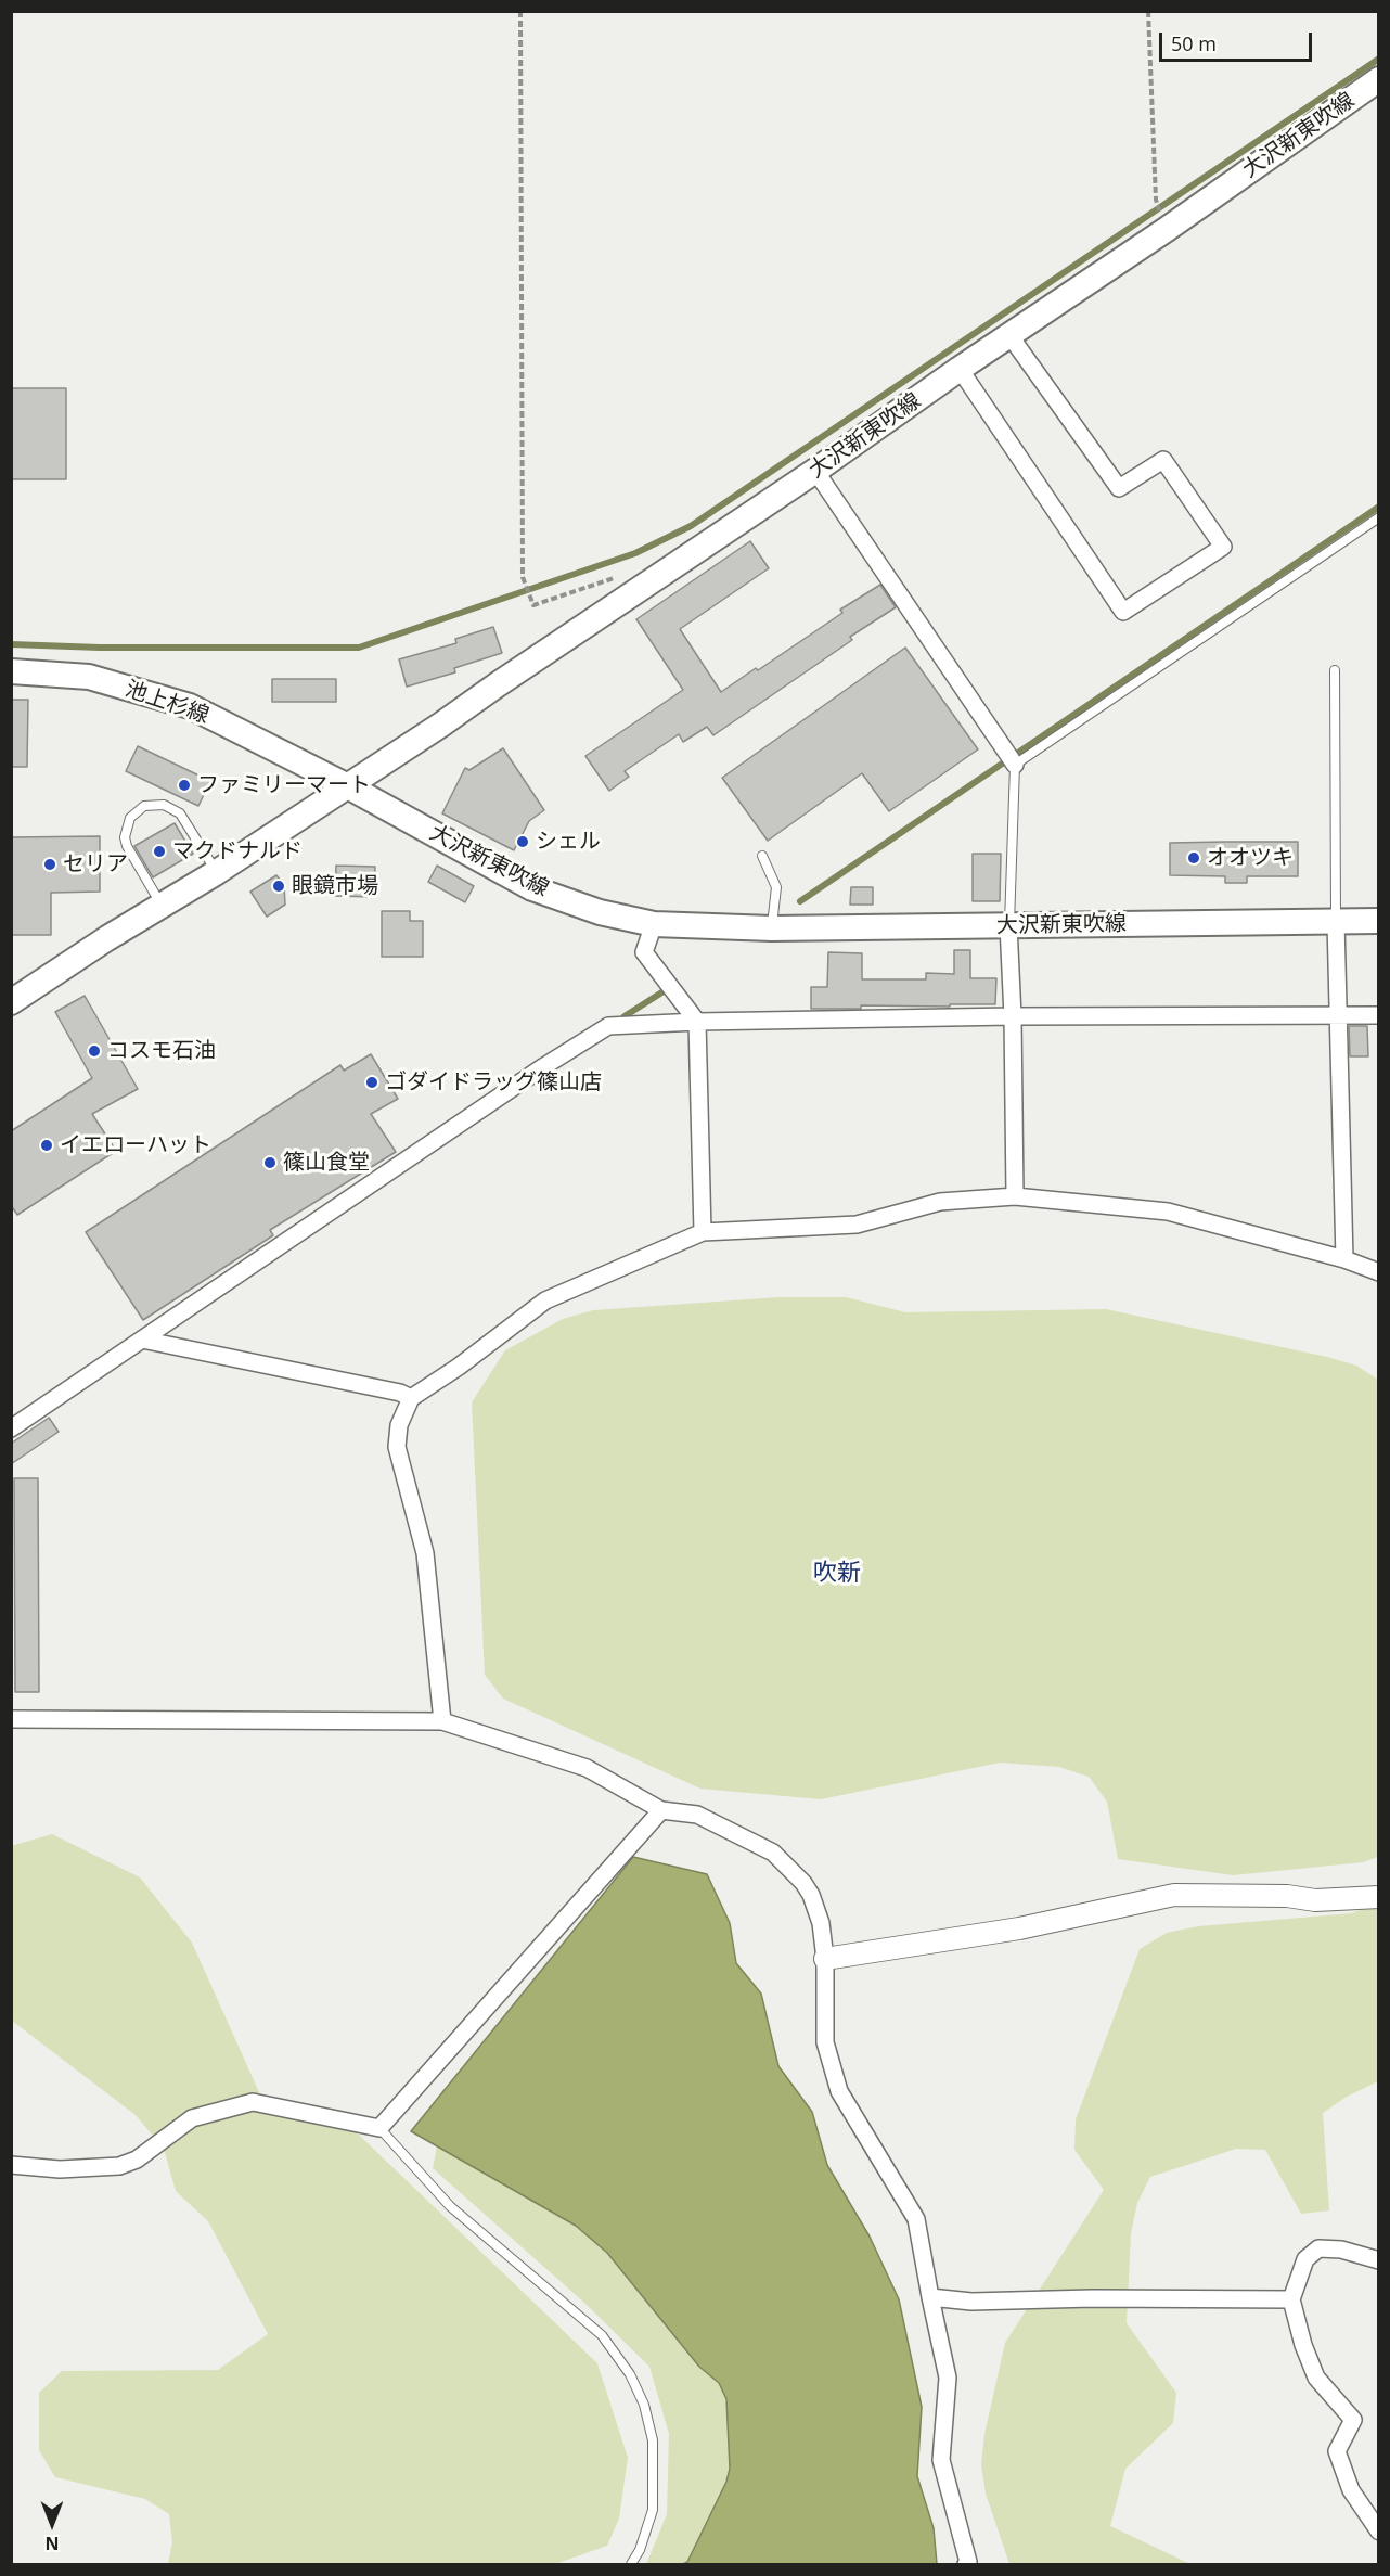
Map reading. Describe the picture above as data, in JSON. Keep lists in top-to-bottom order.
{
  "streets": {
    "main road": ["大沢新東吹線", "池上杉線"]
  },
  "crossings": [
    ["大沢新東吹線", "池上杉線"]
  ],
  "districts": ["吹新"],
  "places": [
    "ファミリーマート",
    "シェル",
    "マクドナルド",
    "オオツキ",
    "セリア",
    "眼鏡市場",
    "コスモ石油",
    "ゴダイドラッグ篠山店",
    "イエローハット",
    "篠山食堂"
  ],
  "scale_bar": "50 m",
  "north": "bottom"
}
